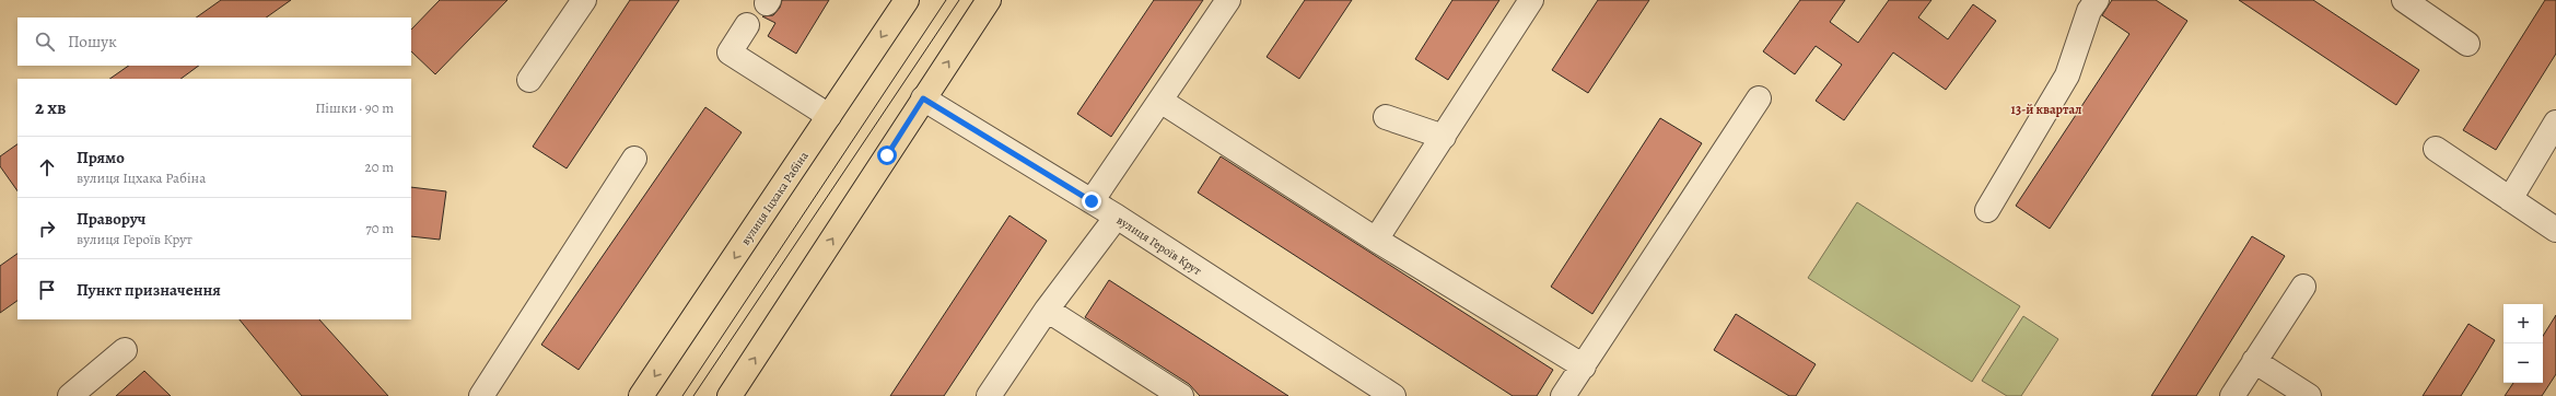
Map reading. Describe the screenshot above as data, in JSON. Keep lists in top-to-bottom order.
{
  "streets": {
    "main road": ["вулиця Іцхака Рабіна"],
    "street": ["вулиця Героїв Крут"]
  },
  "districts": ["13-й квартал"],
  "page": {
    "search": "Пошук",
    "heading": ["2 хв", "Пішки · 90 m"],
    "list": [
      ["Прямо", "вулиця Іцхака Рабіна", "20 m"],
      ["Праворуч", "вулиця Героїв Крут", "70 m"],
      "Пункт призначення"
    ],
    "map_buttons": ["+", "−"]
  }
}
